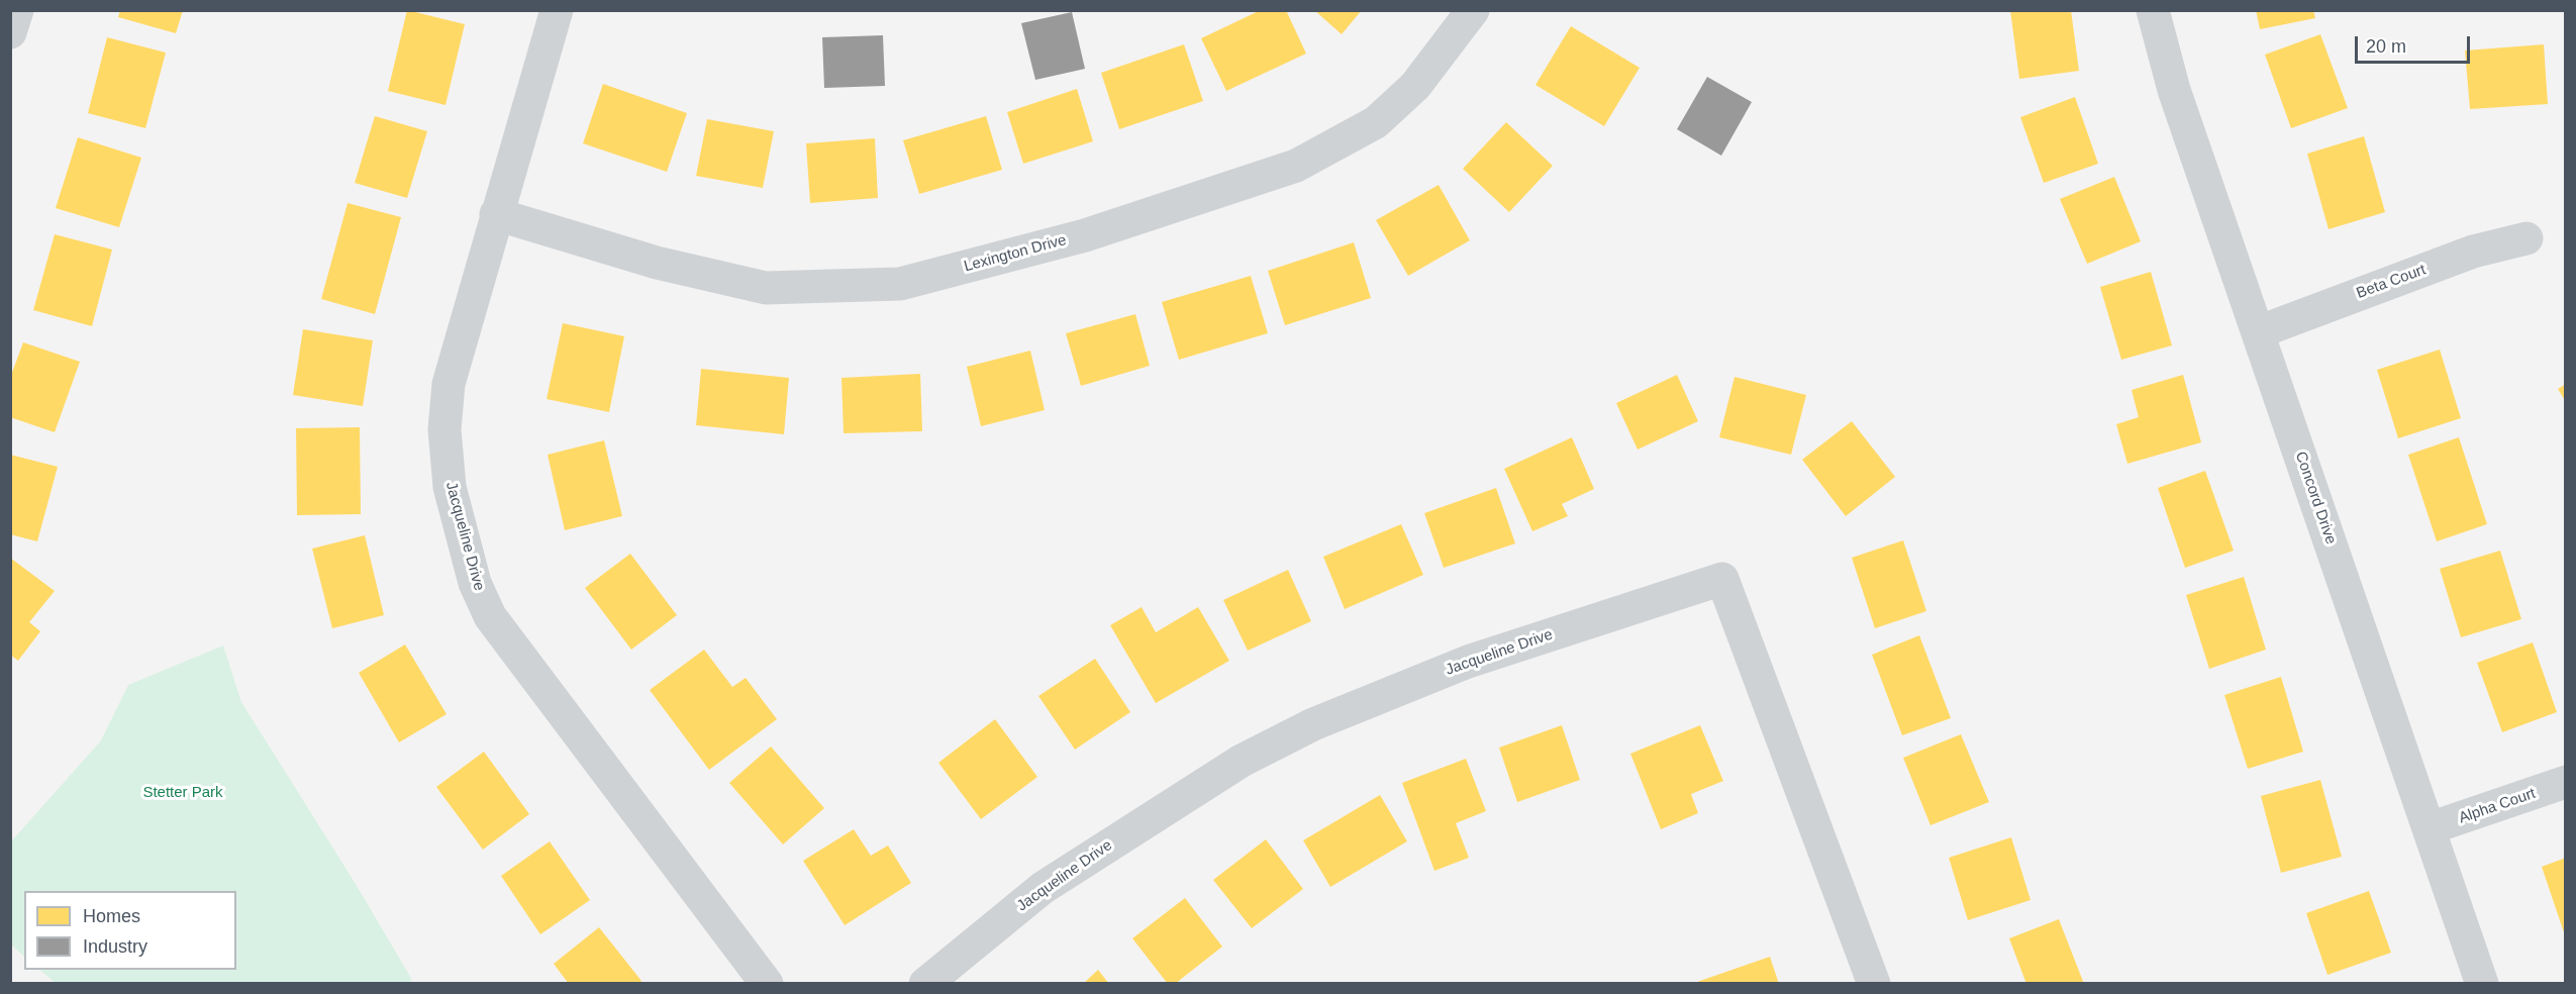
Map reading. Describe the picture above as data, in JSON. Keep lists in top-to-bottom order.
{
  "streets": {
    "street": [
      "Lexington Drive",
      "Beta Court",
      "Concord Drive",
      "Jacqueline Drive",
      "Alpha Court"
    ]
  },
  "crossings": [
    ["Lexington Drive", "Jacqueline Drive"],
    ["Beta Court", "Concord Drive"],
    ["Concord Drive", "Alpha Court"]
  ],
  "parks": ["Stetter Park"],
  "legend": ["Homes", "Industry"],
  "scale_bar": "20 m"
}
